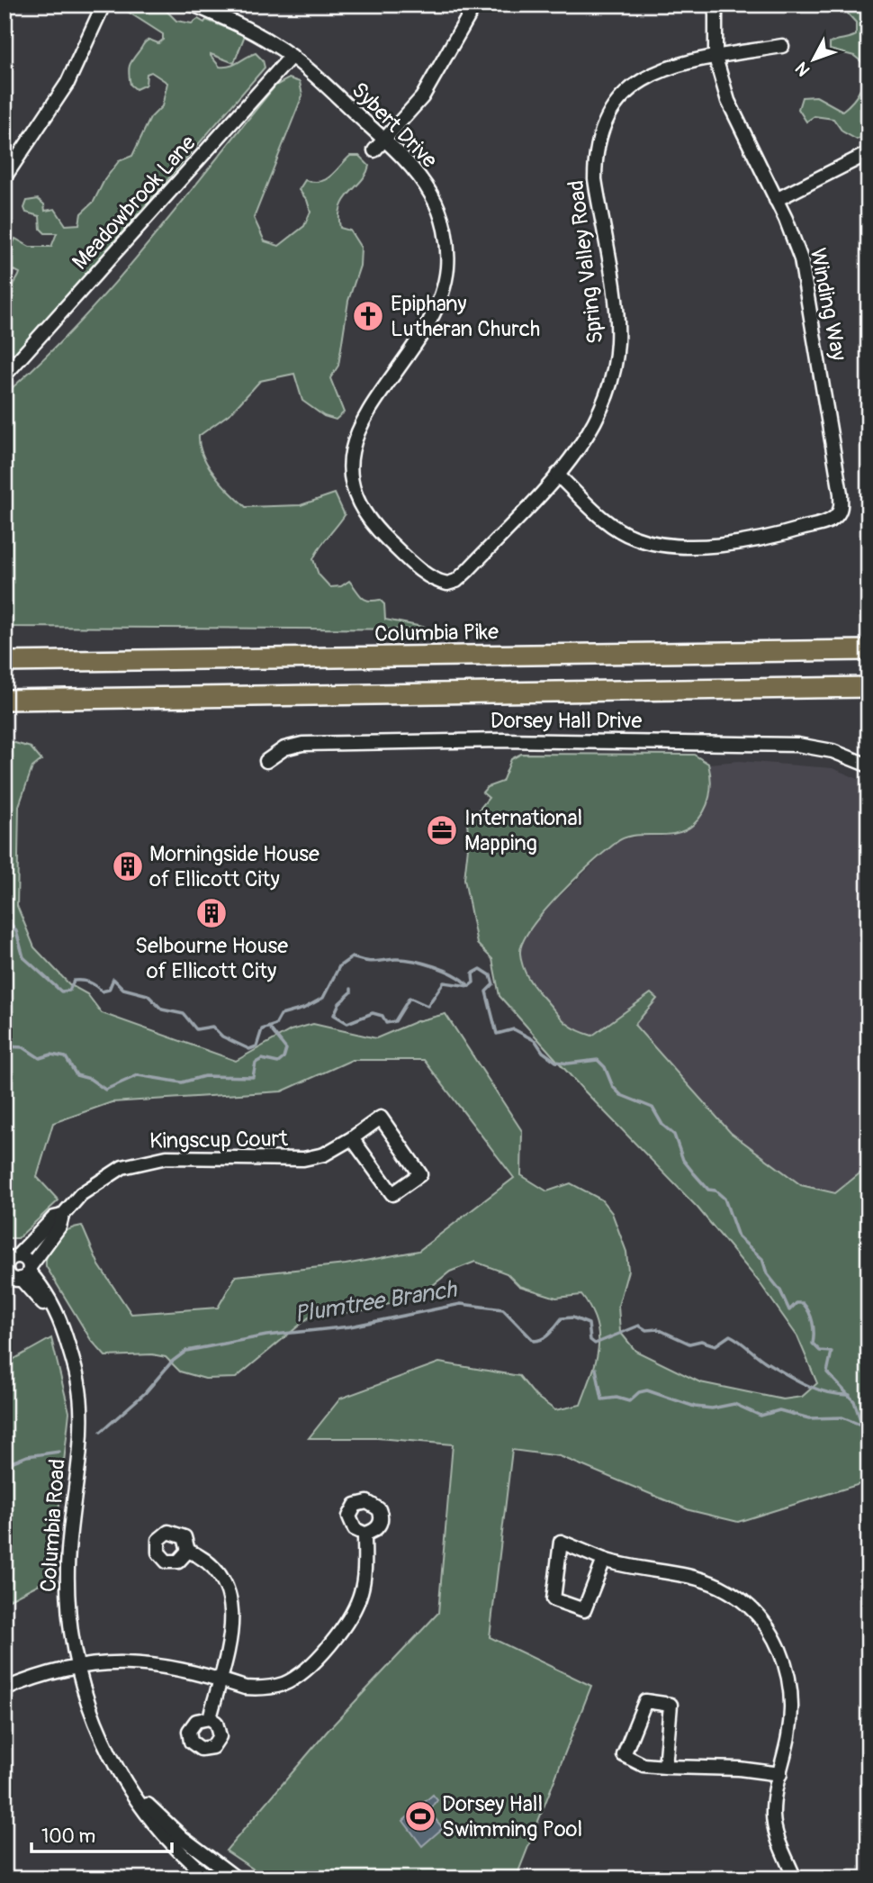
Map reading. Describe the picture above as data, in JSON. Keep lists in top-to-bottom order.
{
  "streets": {
    "highway": ["Columbia Pike"],
    "street": [
      "Sybert Drive",
      "Meadowbrook Lane",
      "Spring Valley Road",
      "Winding Way",
      "Dorsey Hall Drive",
      "Kingscup Court",
      "Columbia Road"
    ]
  },
  "crossings": [
    ["Sybert Drive", "Meadowbrook Lane"],
    ["Sybert Drive", "Spring Valley Road"],
    ["Spring Valley Road", "Winding Way"],
    ["Kingscup Court", "Columbia Road"]
  ],
  "water": ["Plumtree Branch"],
  "places": {
    "church": ["Epiphany Lutheran Church"],
    "office": ["International Mapping"],
    "building": ["Morningside House of Ellicott City", "Selbourne House of Ellicott City"],
    "sports": ["Dorsey Hall Swimming Pool"]
  },
  "scale_bar": "100 m",
  "north": "bottom left"
}
